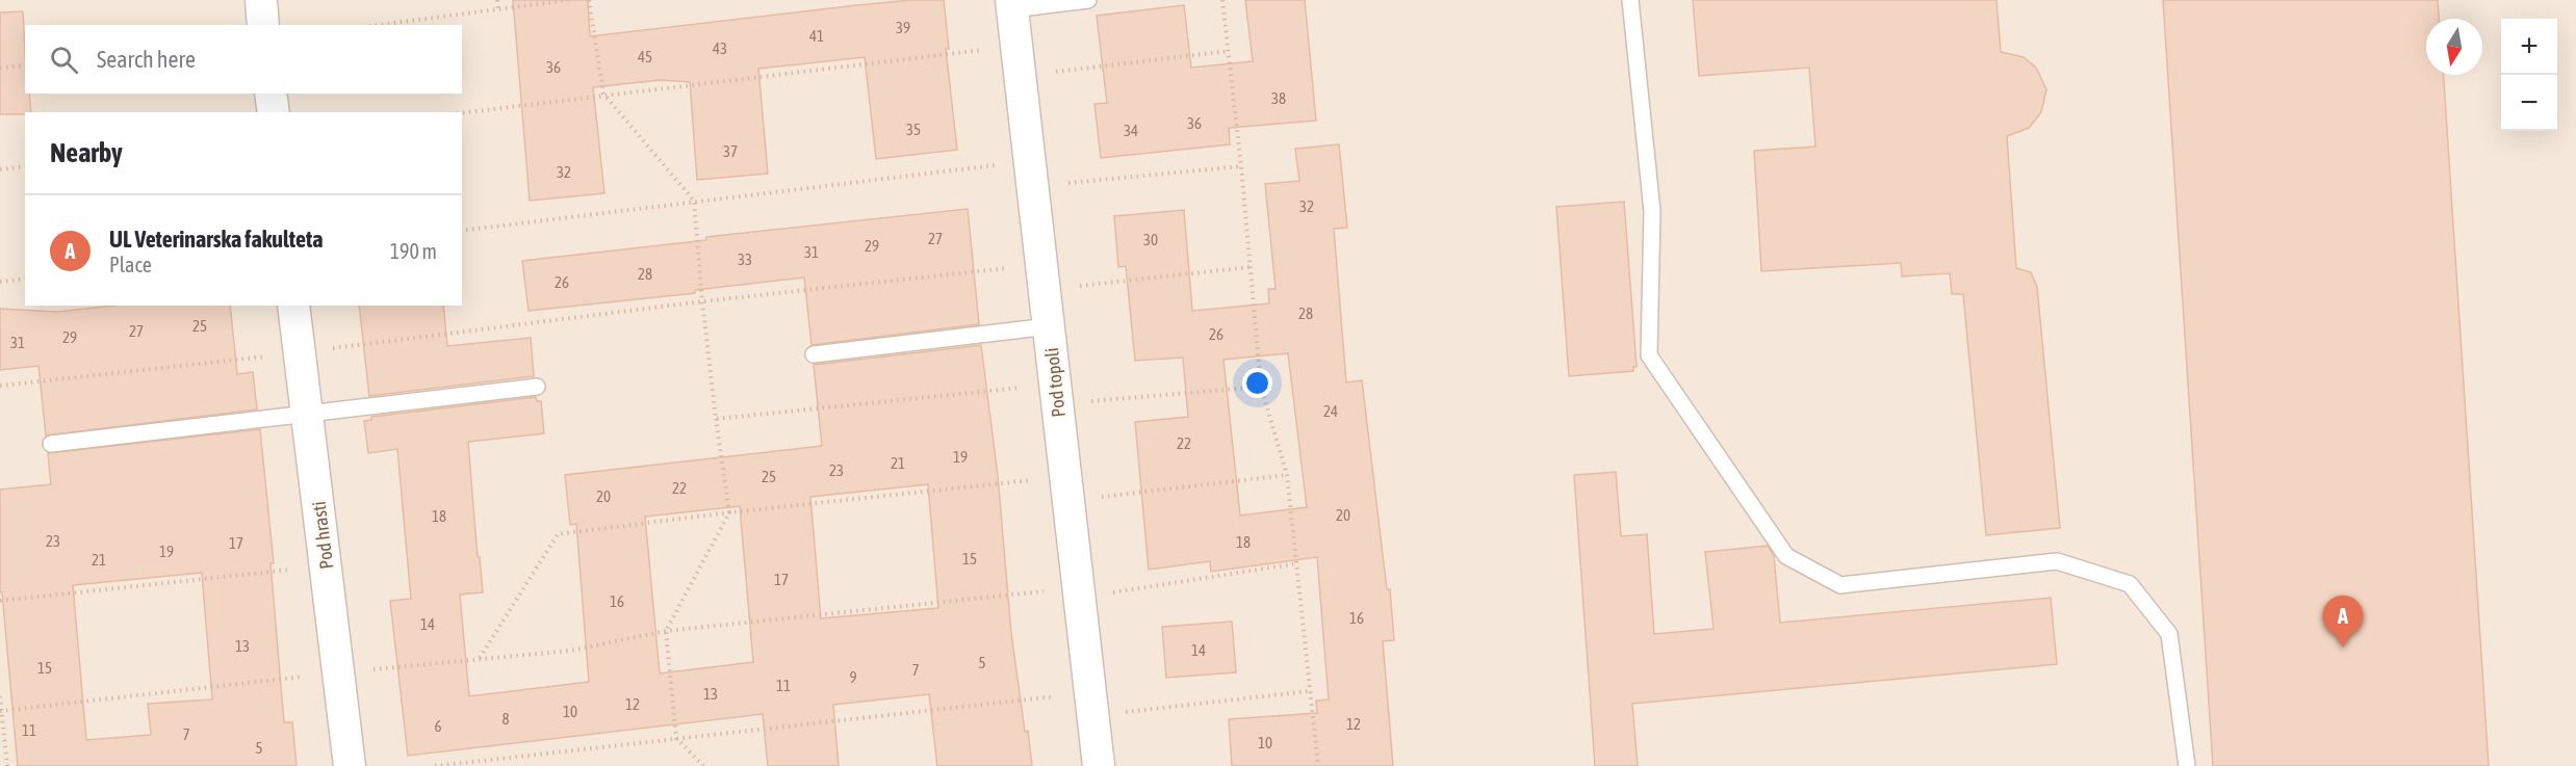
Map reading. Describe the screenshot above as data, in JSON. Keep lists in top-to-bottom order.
{
  "streets": {
    "street": ["Pod topoli", "Pod hrasti"]
  },
  "house_numbers": [
    "39",
    "41",
    "43",
    "45",
    "36",
    "38",
    "36",
    "35",
    "34",
    "37",
    "32",
    "32",
    "27",
    "30",
    "29",
    "31",
    "33",
    "28",
    "26",
    "28",
    "25",
    "27",
    "26",
    "29",
    "31",
    "24",
    "22",
    "19",
    "21",
    "23",
    "25",
    "22",
    "20",
    "20",
    "18",
    "23",
    "18",
    "17",
    "19",
    "15",
    "21",
    "17",
    "16",
    "16",
    "14",
    "13",
    "14",
    "5",
    "15",
    "7",
    "9",
    "11",
    "13",
    "12",
    "10",
    "8",
    "12",
    "6",
    "11",
    "7",
    "10",
    "5"
  ],
  "north": "bottom",
  "page": {
    "map_buttons": ["+", "−"],
    "search": "Search here",
    "heading": "Nearby",
    "list": [
      {
        "mark": "A",
        "name": "UL Veterinarska fakulteta",
        "note": "Place",
        "value": "190 m"
      }
    ],
    "pins": "A"
  }
}
